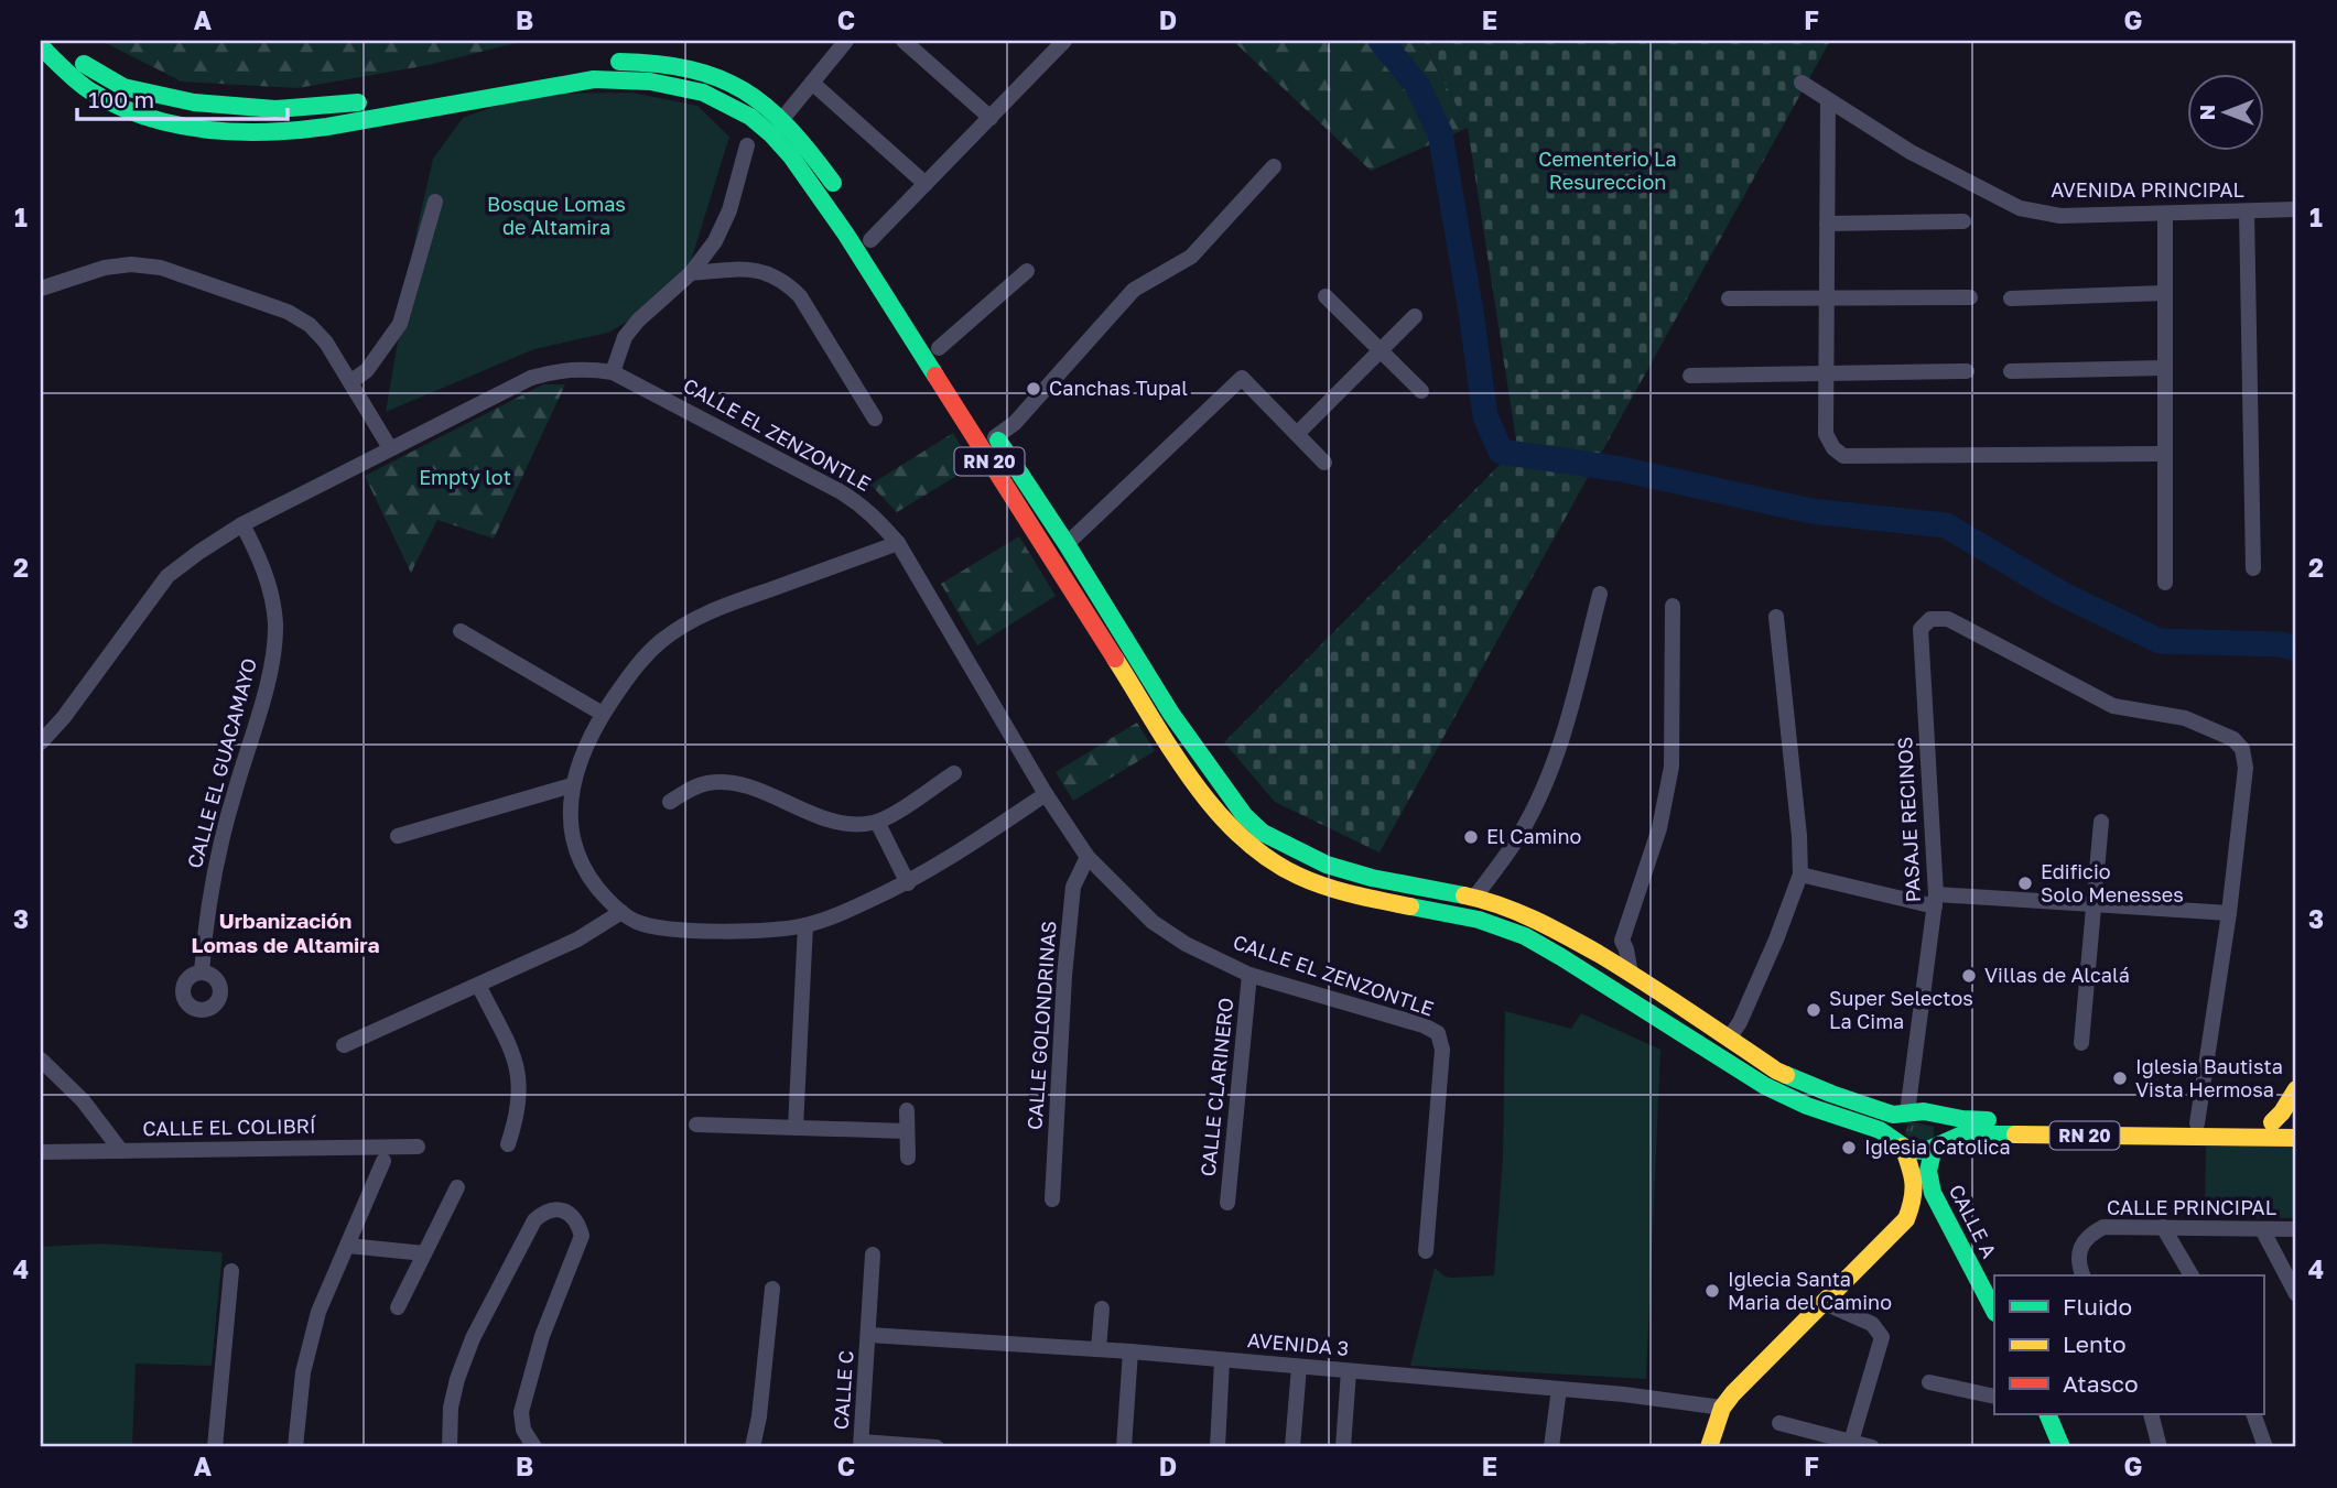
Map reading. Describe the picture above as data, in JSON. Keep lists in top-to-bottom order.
{
  "streets": {
    "main road": ["RN 20", "CALLE A"],
    "street": [
      "AVENIDA PRINCIPAL",
      "CALLE EL ZENZONTLE",
      "CALLE EL GUACAMAYO",
      "PASAJE RECINOS",
      "CALLE GOLONDRINAS",
      "CALLE CLARINERO",
      "CALLE EL COLIBRÍ",
      "CALLE PRINCIPAL",
      "AVENIDA 3",
      "CALLE C"
    ]
  },
  "crossings": [
    ["CALLE EL ZENZONTLE", "CALLE EL GUACAMAYO"],
    ["CALLE EL ZENZONTLE", "CALLE GOLONDRINAS"],
    ["CALLE EL ZENZONTLE", "CALLE CLARINERO"],
    ["RN 20", "PASAJE RECINOS"],
    ["RN 20", "CALLE A"],
    ["PASAJE RECINOS", "CALLE A"],
    ["AVENIDA 3", "CALLE C"]
  ],
  "districts": ["Urbanización Lomas de Altamira"],
  "parks": ["Cementerio La Resureccion", "Bosque Lomas de Altamira", "Empty lot"],
  "places": [
    "Canchas Tupal",
    "El Camino",
    "Edificio Solo Menesses",
    "Villas de Alcalá",
    "Super Selectos La Cima",
    "Iglesia Bautista Vista Hermosa",
    "Iglesia Catolica",
    "Iglecia Santa Maria del Camino"
  ],
  "legend": ["Fluido", "Lento", "Atasco"],
  "scale_bar": "100 m",
  "north": "left",
  "grid": {
    "columns": [
      "A",
      "B",
      "C",
      "D",
      "E",
      "F",
      "G"
    ],
    "rows": [
      "1",
      "2",
      "3",
      "4"
    ]
  }
}
